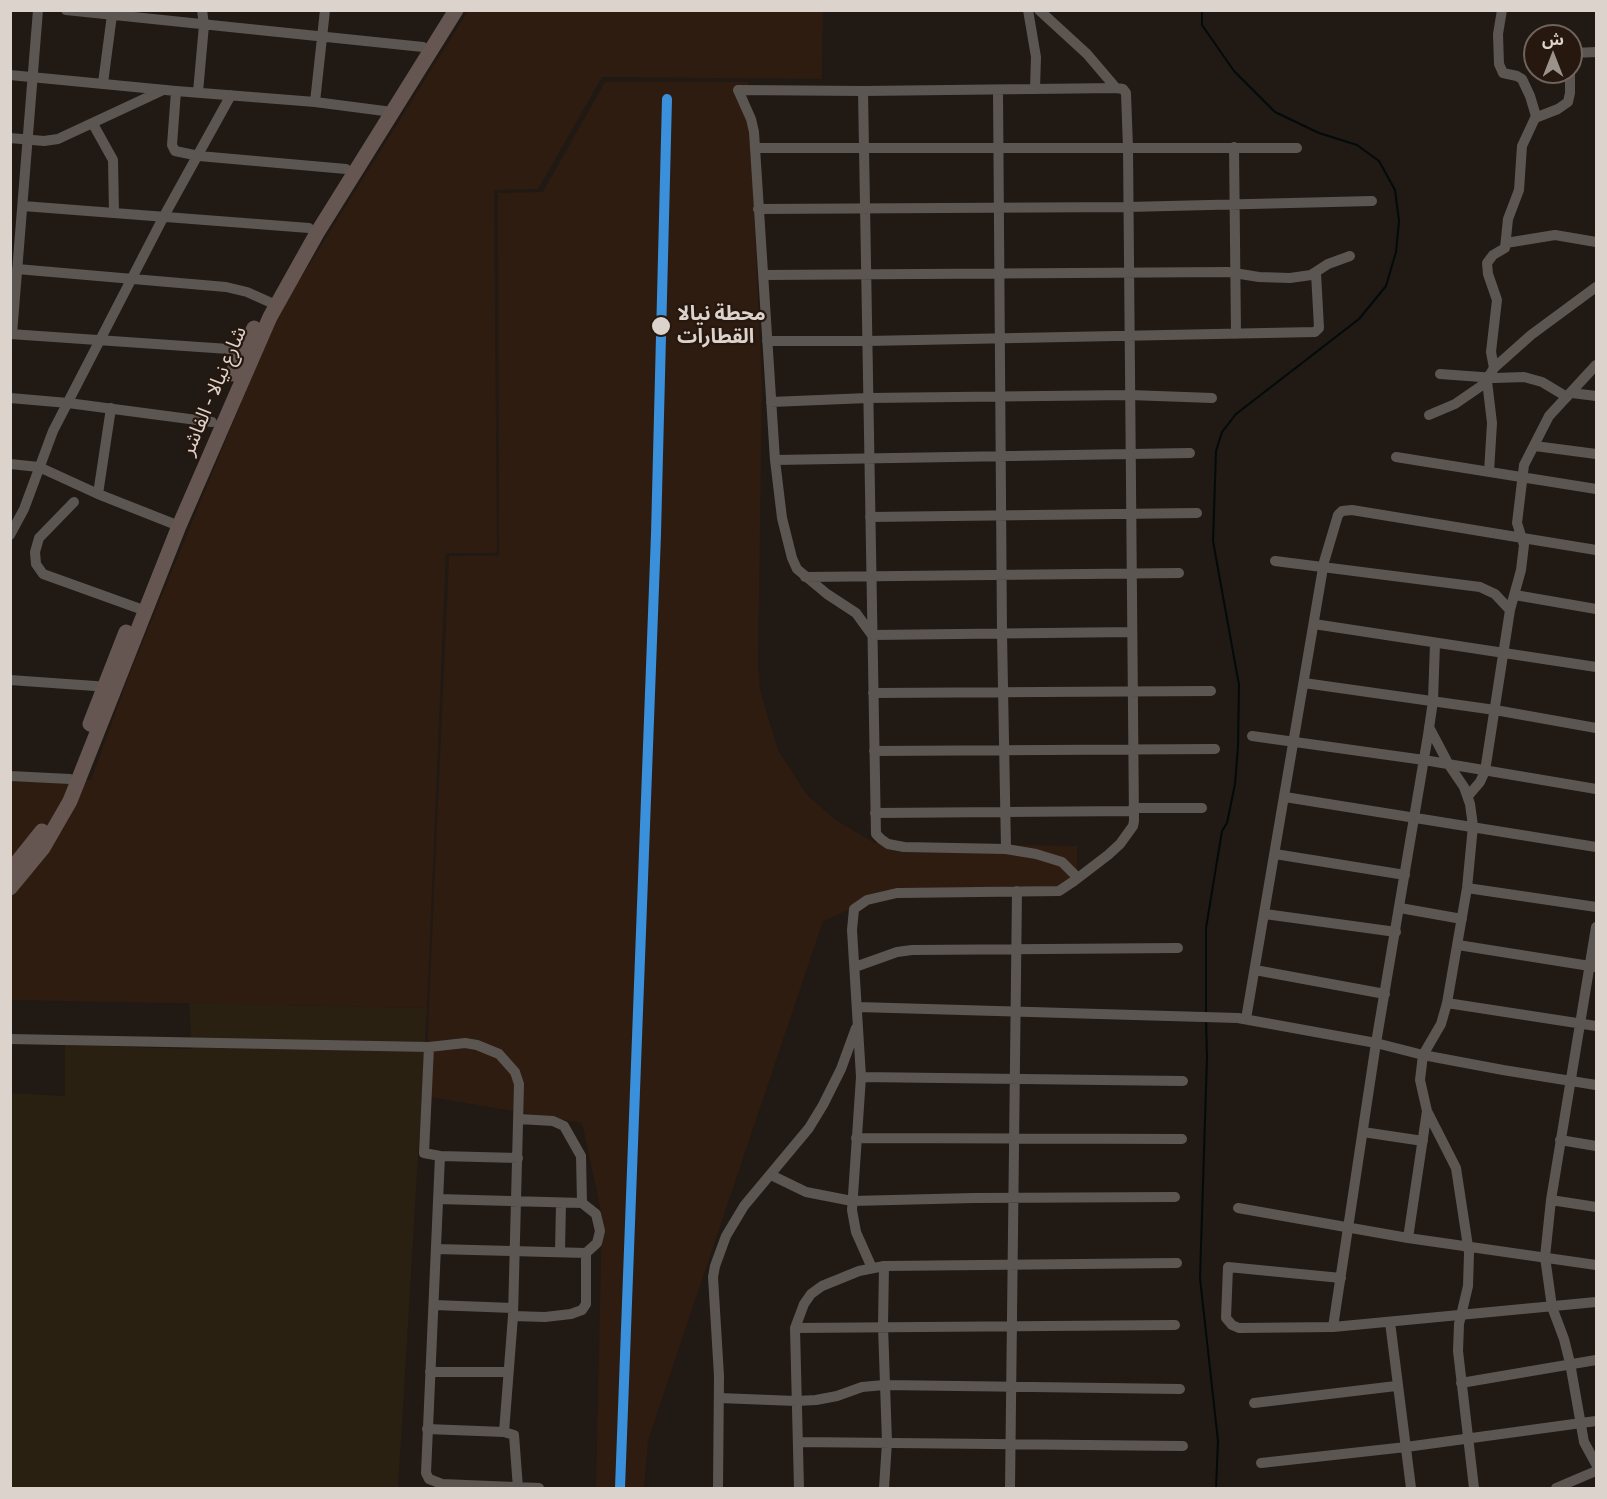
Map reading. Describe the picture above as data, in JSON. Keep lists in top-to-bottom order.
{
  "streets": {
    "highway": ["شارع نيالا - الفاشر"]
  },
  "places": ["محطة نيالا القطارات"],
  "north": "top"
}
